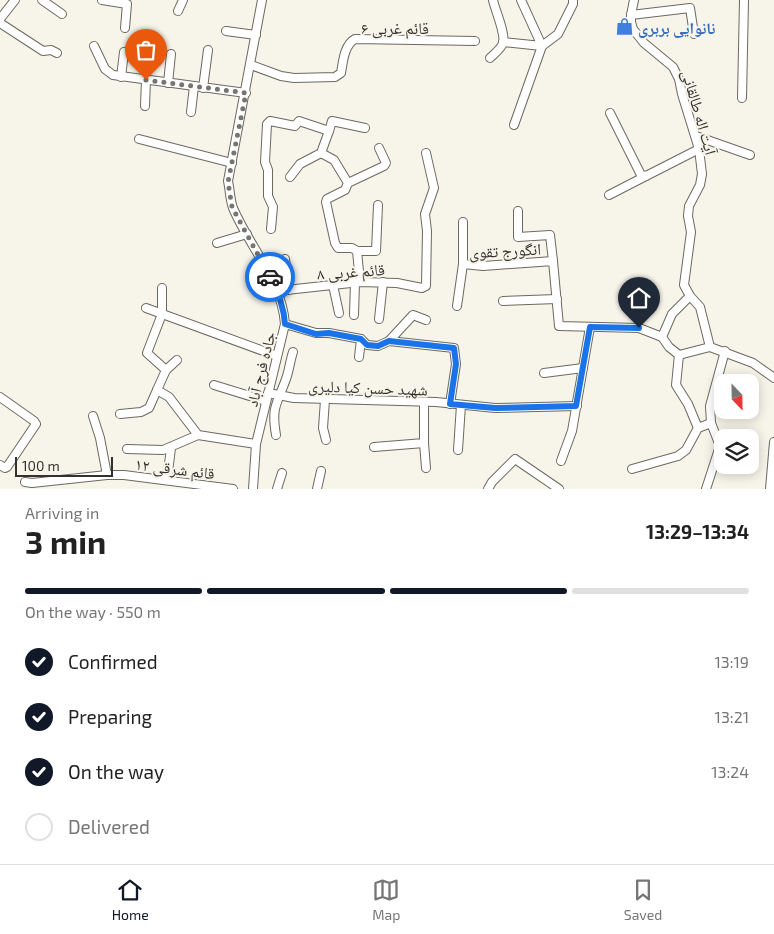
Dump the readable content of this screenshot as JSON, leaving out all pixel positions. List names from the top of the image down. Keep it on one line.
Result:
{"streets":{"street":["قائم غربی ۶","آیت اله طالقانی","انگورج تقوی","قائم غربی ۸","جاده فرج آباد","شهید حسن کیا دلیری","قائم شرقی ۱۲"]},"crossings":[["قائم غربی ۶","جاده فرج آباد"],["قائم غربی ۸","جاده فرج آباد"],["جاده فرج آباد","شهید حسن کیا دلیری"]],"places":{"shop":["نانوایی بربری"]},"scale_bar":"100 m","north":"bottom","page":{"scale":"100 m","heading":["3 min","Arriving in","13:29–13:34"],"bar":"On the way · 550 m","list":[["Confirmed","13:19"],["Preparing","13:21"],["On the way","13:24"],"Delivered"],"tabs":["Home","Map","Saved"]}}
